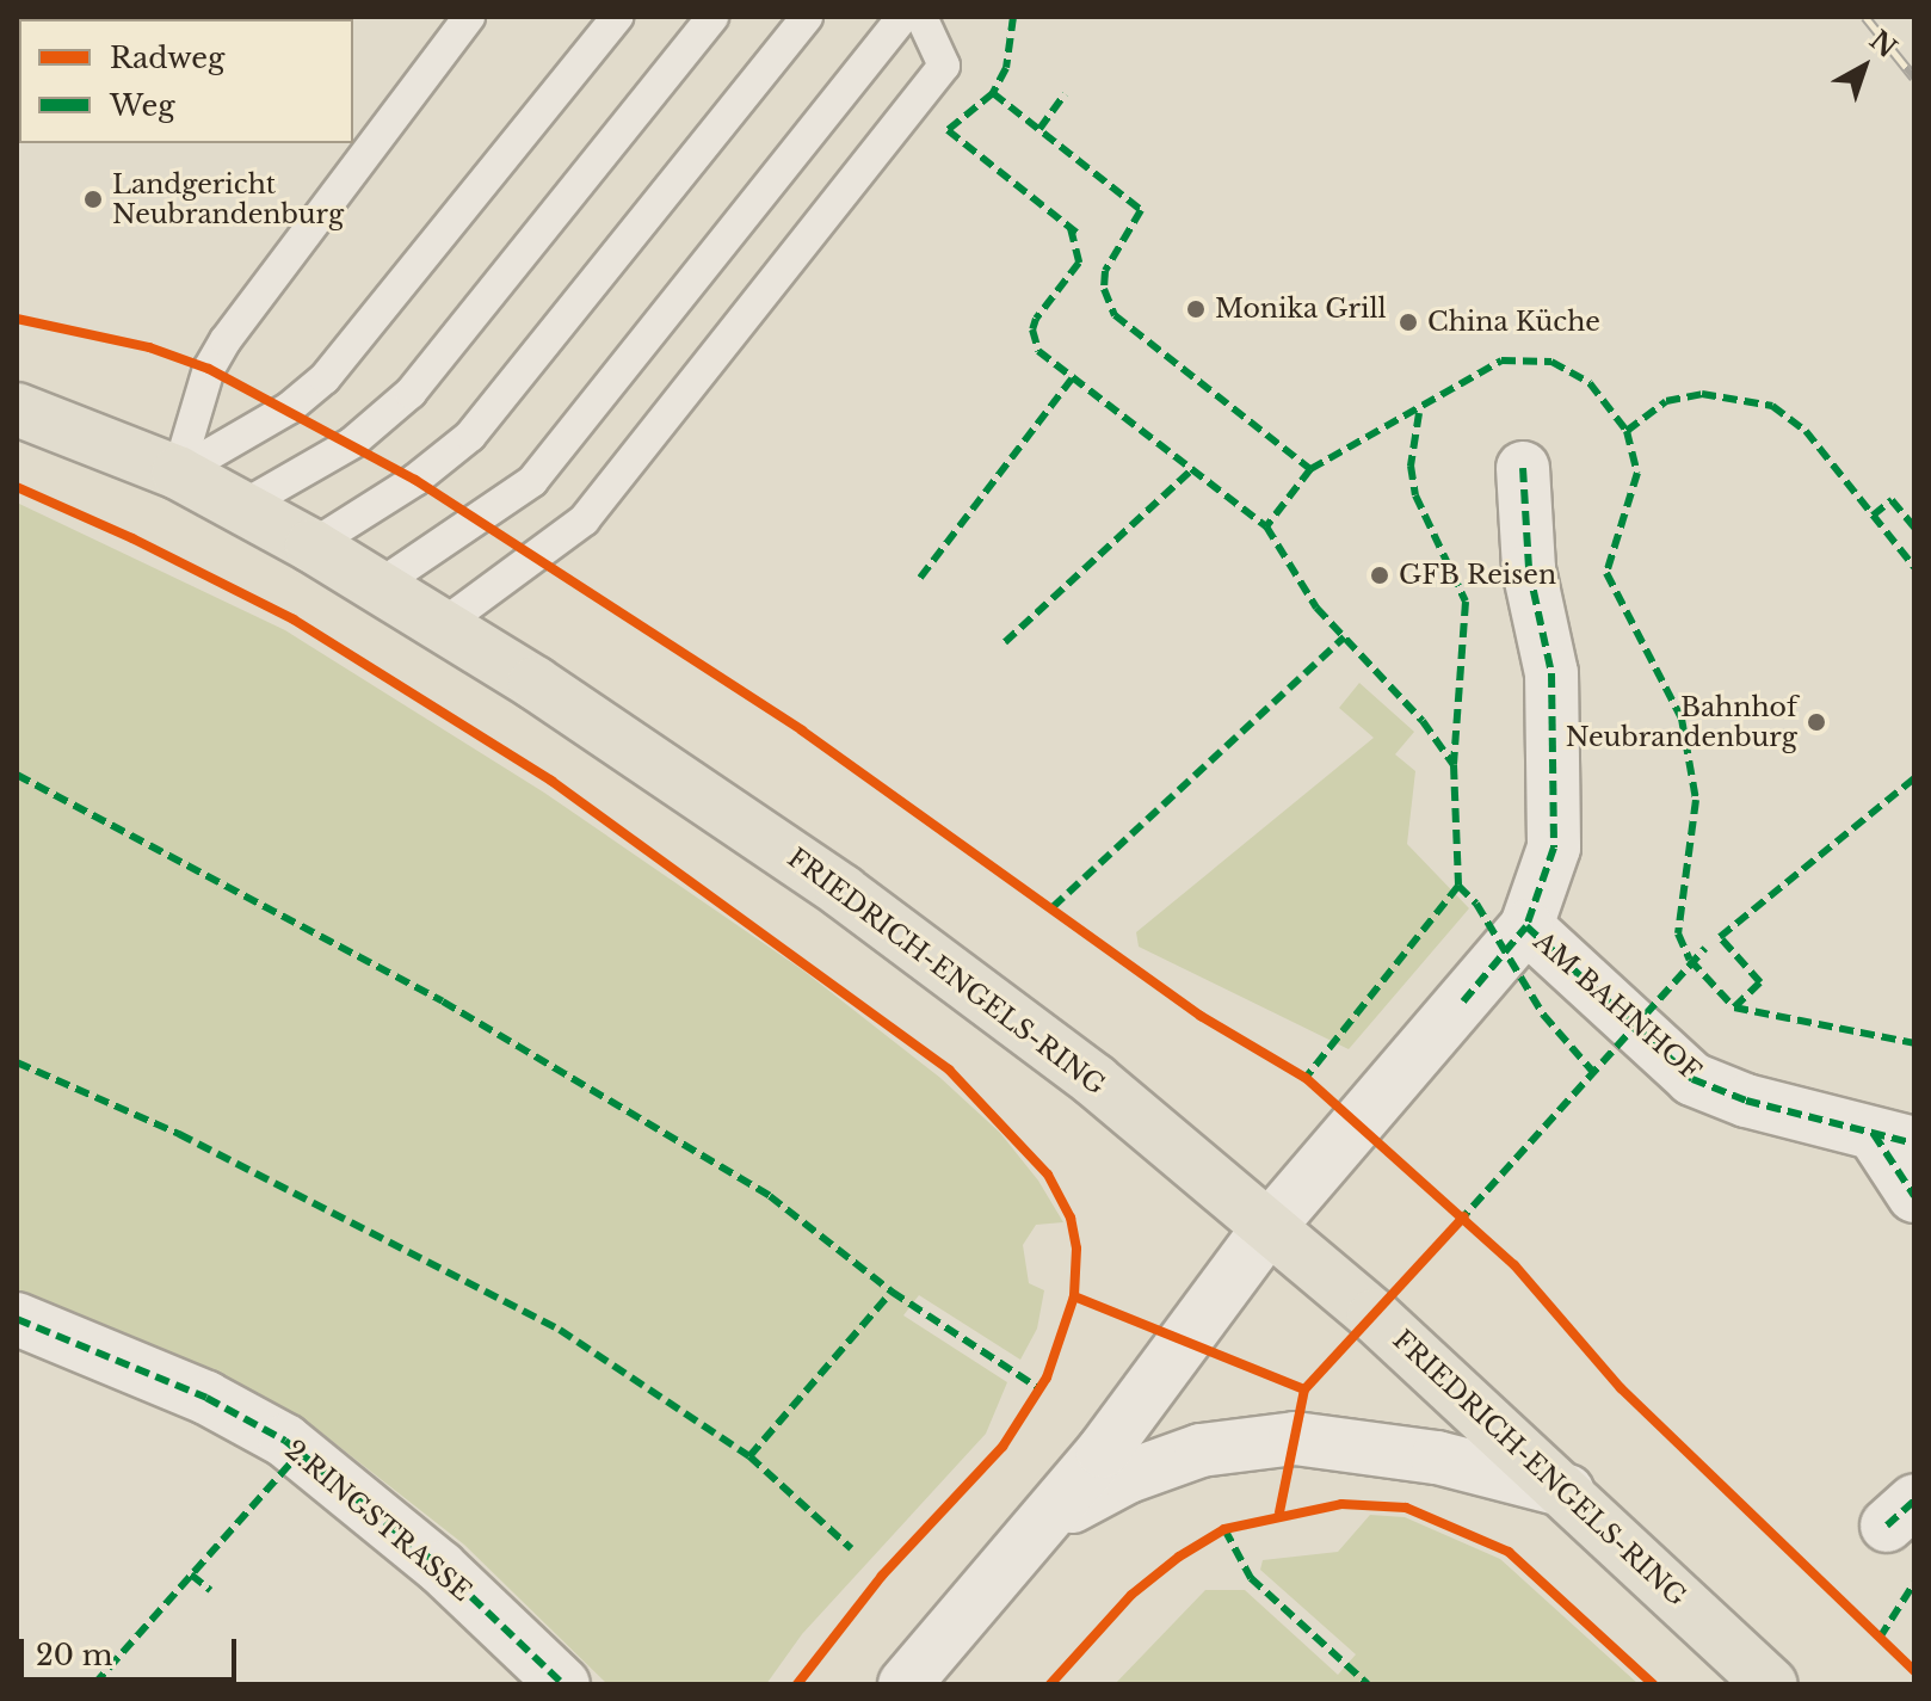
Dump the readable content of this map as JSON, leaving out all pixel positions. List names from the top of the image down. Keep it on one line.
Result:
{"streets":{"main road":["FRIEDRICH-ENGELS-RING"],"street":["AM BAHNHOF","2.RINGSTRASSE"]},"crossings":[["FRIEDRICH-ENGELS-RING","AM BAHNHOF"]],"places":["Landgericht Neubrandenburg","Monika Grill","China Küche","GFB Reisen","Bahnhof Neubrandenburg"],"legend":["Radweg","Weg"],"scale_bar":"20 m","north":"top right"}
